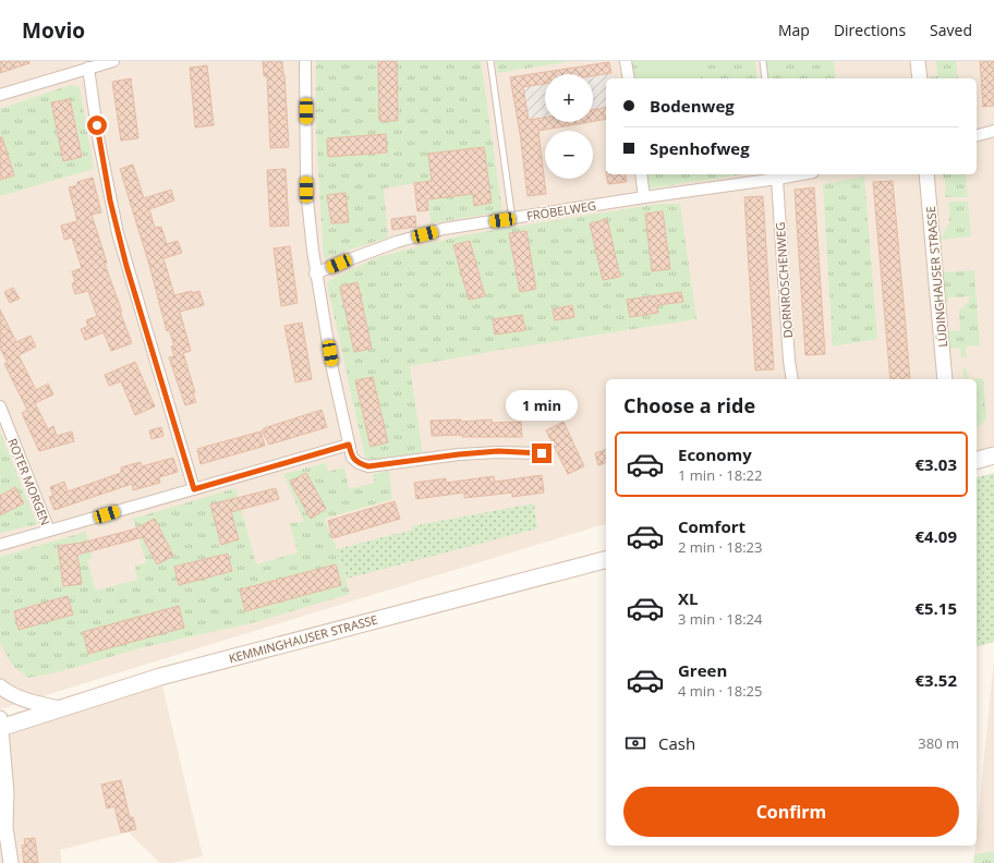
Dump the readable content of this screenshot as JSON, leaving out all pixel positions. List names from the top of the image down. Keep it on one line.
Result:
{"streets":{"main road":["KEMMINGHAUSER STRASSE"],"street":["FRÖBELWEG","LÜDINGHAUSER STRASSE","DORNRÖSCHENWEG","ROTER MORGEN"]},"crossings":[["FRÖBELWEG","DORNRÖSCHENWEG"]],"page":{"header":"Movio","nav":["Map","Directions","Saved"],"map_buttons":["+","−"],"banner":["Bodenweg","Spenhofweg"],"heading":"Choose a ride","bubble":"1 min","list":[{"name":"Economy","note":"1 min · 18:22","value":"€3.03"},{"name":"Comfort","note":"2 min · 18:23","value":"€4.09"},{"name":"XL","note":"3 min · 18:24","value":"€5.15"},{"name":"Green","note":"4 min · 18:25","value":"€3.52"}],"pay":["Cash","380 m"],"buttons":"Confirm"}}
